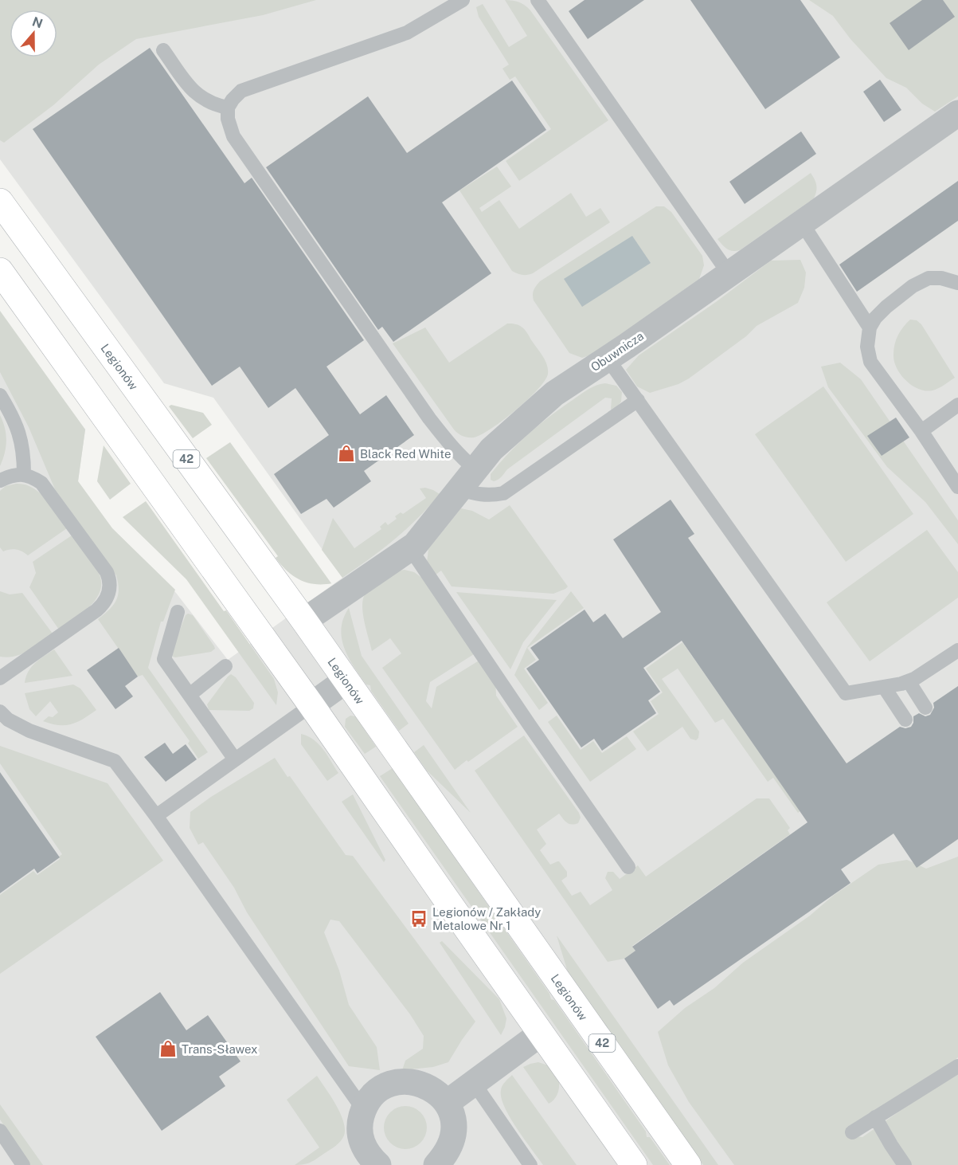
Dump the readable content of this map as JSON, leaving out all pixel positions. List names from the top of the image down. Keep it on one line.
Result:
{"streets":{"main road":["Legionów","42"],"street":["Obuwnicza"]},"crossings":[["Obuwnicza","Legionów"]],"places":{"shop":["Black Red White","Trans-Sławex"],"bus stop":["Legionów / Zakłady Metalowe Nr 1"]},"north":"top"}
